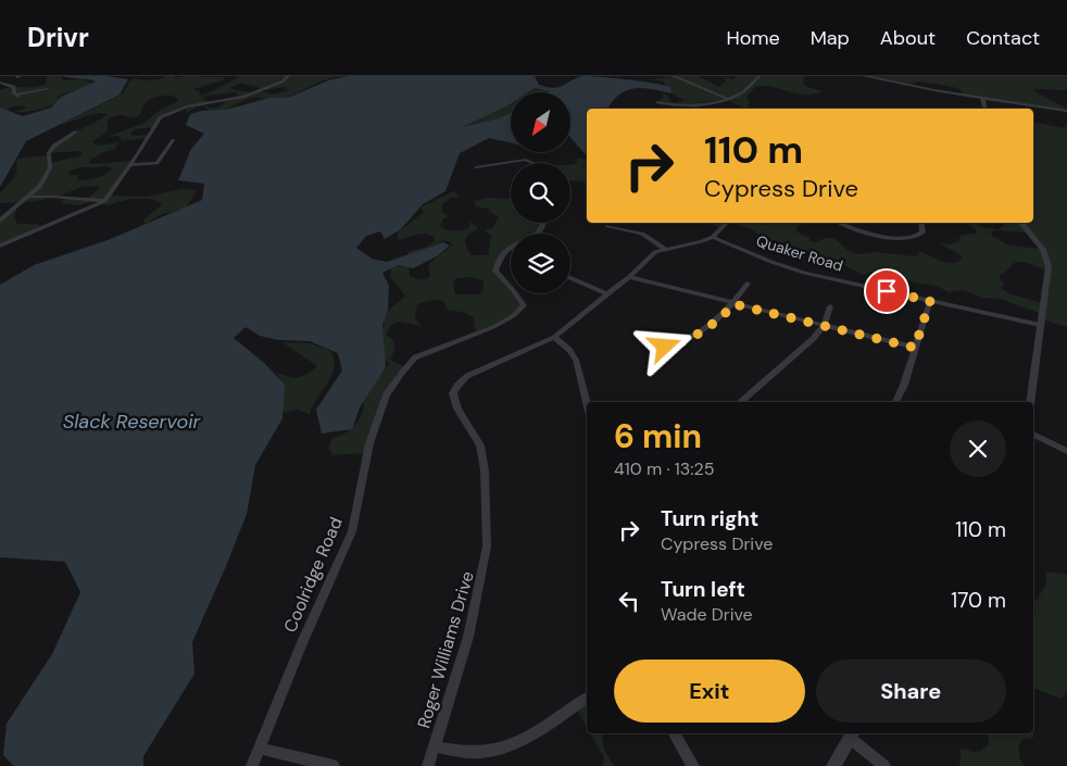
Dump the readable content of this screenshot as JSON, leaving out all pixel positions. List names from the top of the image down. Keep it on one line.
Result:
{"streets":{"street":["Quaker Road","Coolridge Road","Roger Williams Drive"]},"crossings":[["Quaker Road","Roger Williams Drive"]],"water":["Slack Reservoir"],"north":"bottom left","page":{"header":"Drivr","nav":["Home","Map","About","Contact"],"turn":["110 m","Cypress Drive"],"heading":["6 min","410 m · 13:25"],"list":[{"name":"Turn right","note":"Cypress Drive","value":"110 m"},{"name":"Turn left","note":"Wade Drive","value":"170 m"}],"buttons":["Exit","Share"]}}
